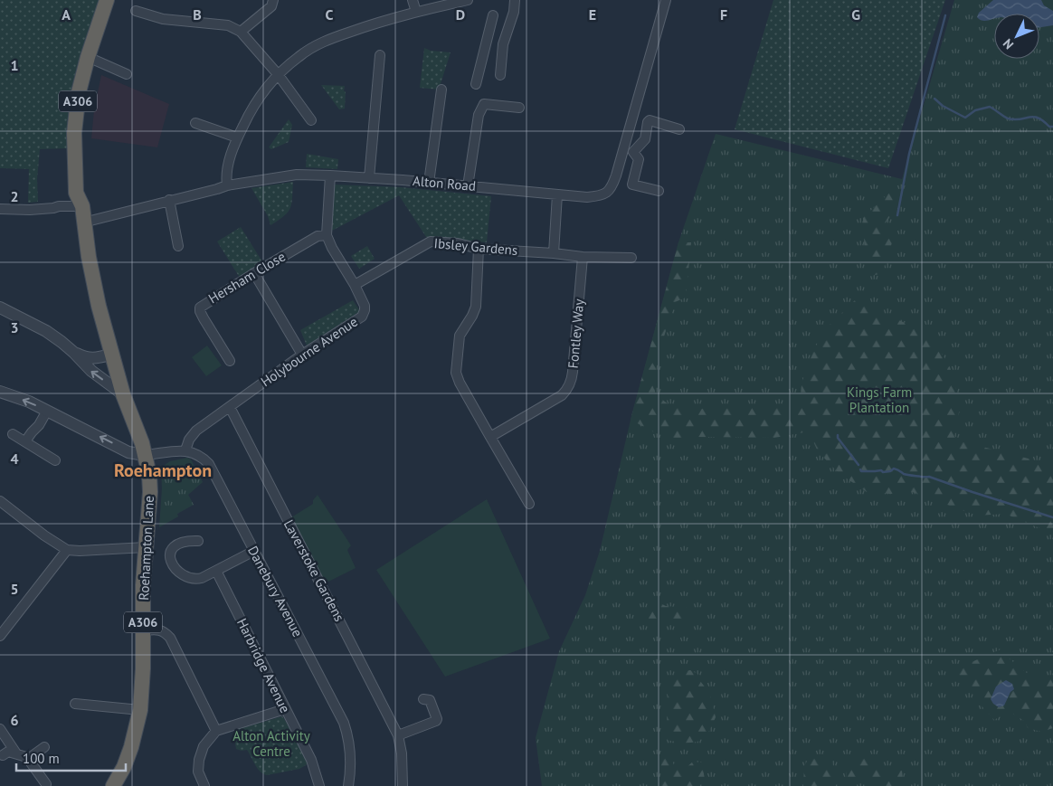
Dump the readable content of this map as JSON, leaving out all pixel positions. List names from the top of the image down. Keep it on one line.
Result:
{"streets":{"highway":["A306","Roehampton Lane"],"street":["Alton Road","Ibsley Gardens","Hersham Close","Fontley Way","Holybourne Avenue","Laverstoke Gardens","Danebury Avenue","Harbridge Avenue"]},"crossings":[["Alton Road","Holybourne Avenue"],["Alton Road","Roehampton Lane"],["Ibsley Gardens","Fontley Way"],["Ibsley Gardens","Holybourne Avenue"],["Hersham Close","Holybourne Avenue"],["Holybourne Avenue","Laverstoke Gardens"],["Holybourne Avenue","Danebury Avenue"]],"districts":["Roehampton"],"parks":["Kings Farm Plantation","Alton Activity Centre"],"scale_bar":"100 m","north":"bottom left","grid":{"columns":["A","B","C","D","E","F","G"],"rows":["1","2","3","4","5","6"]}}
